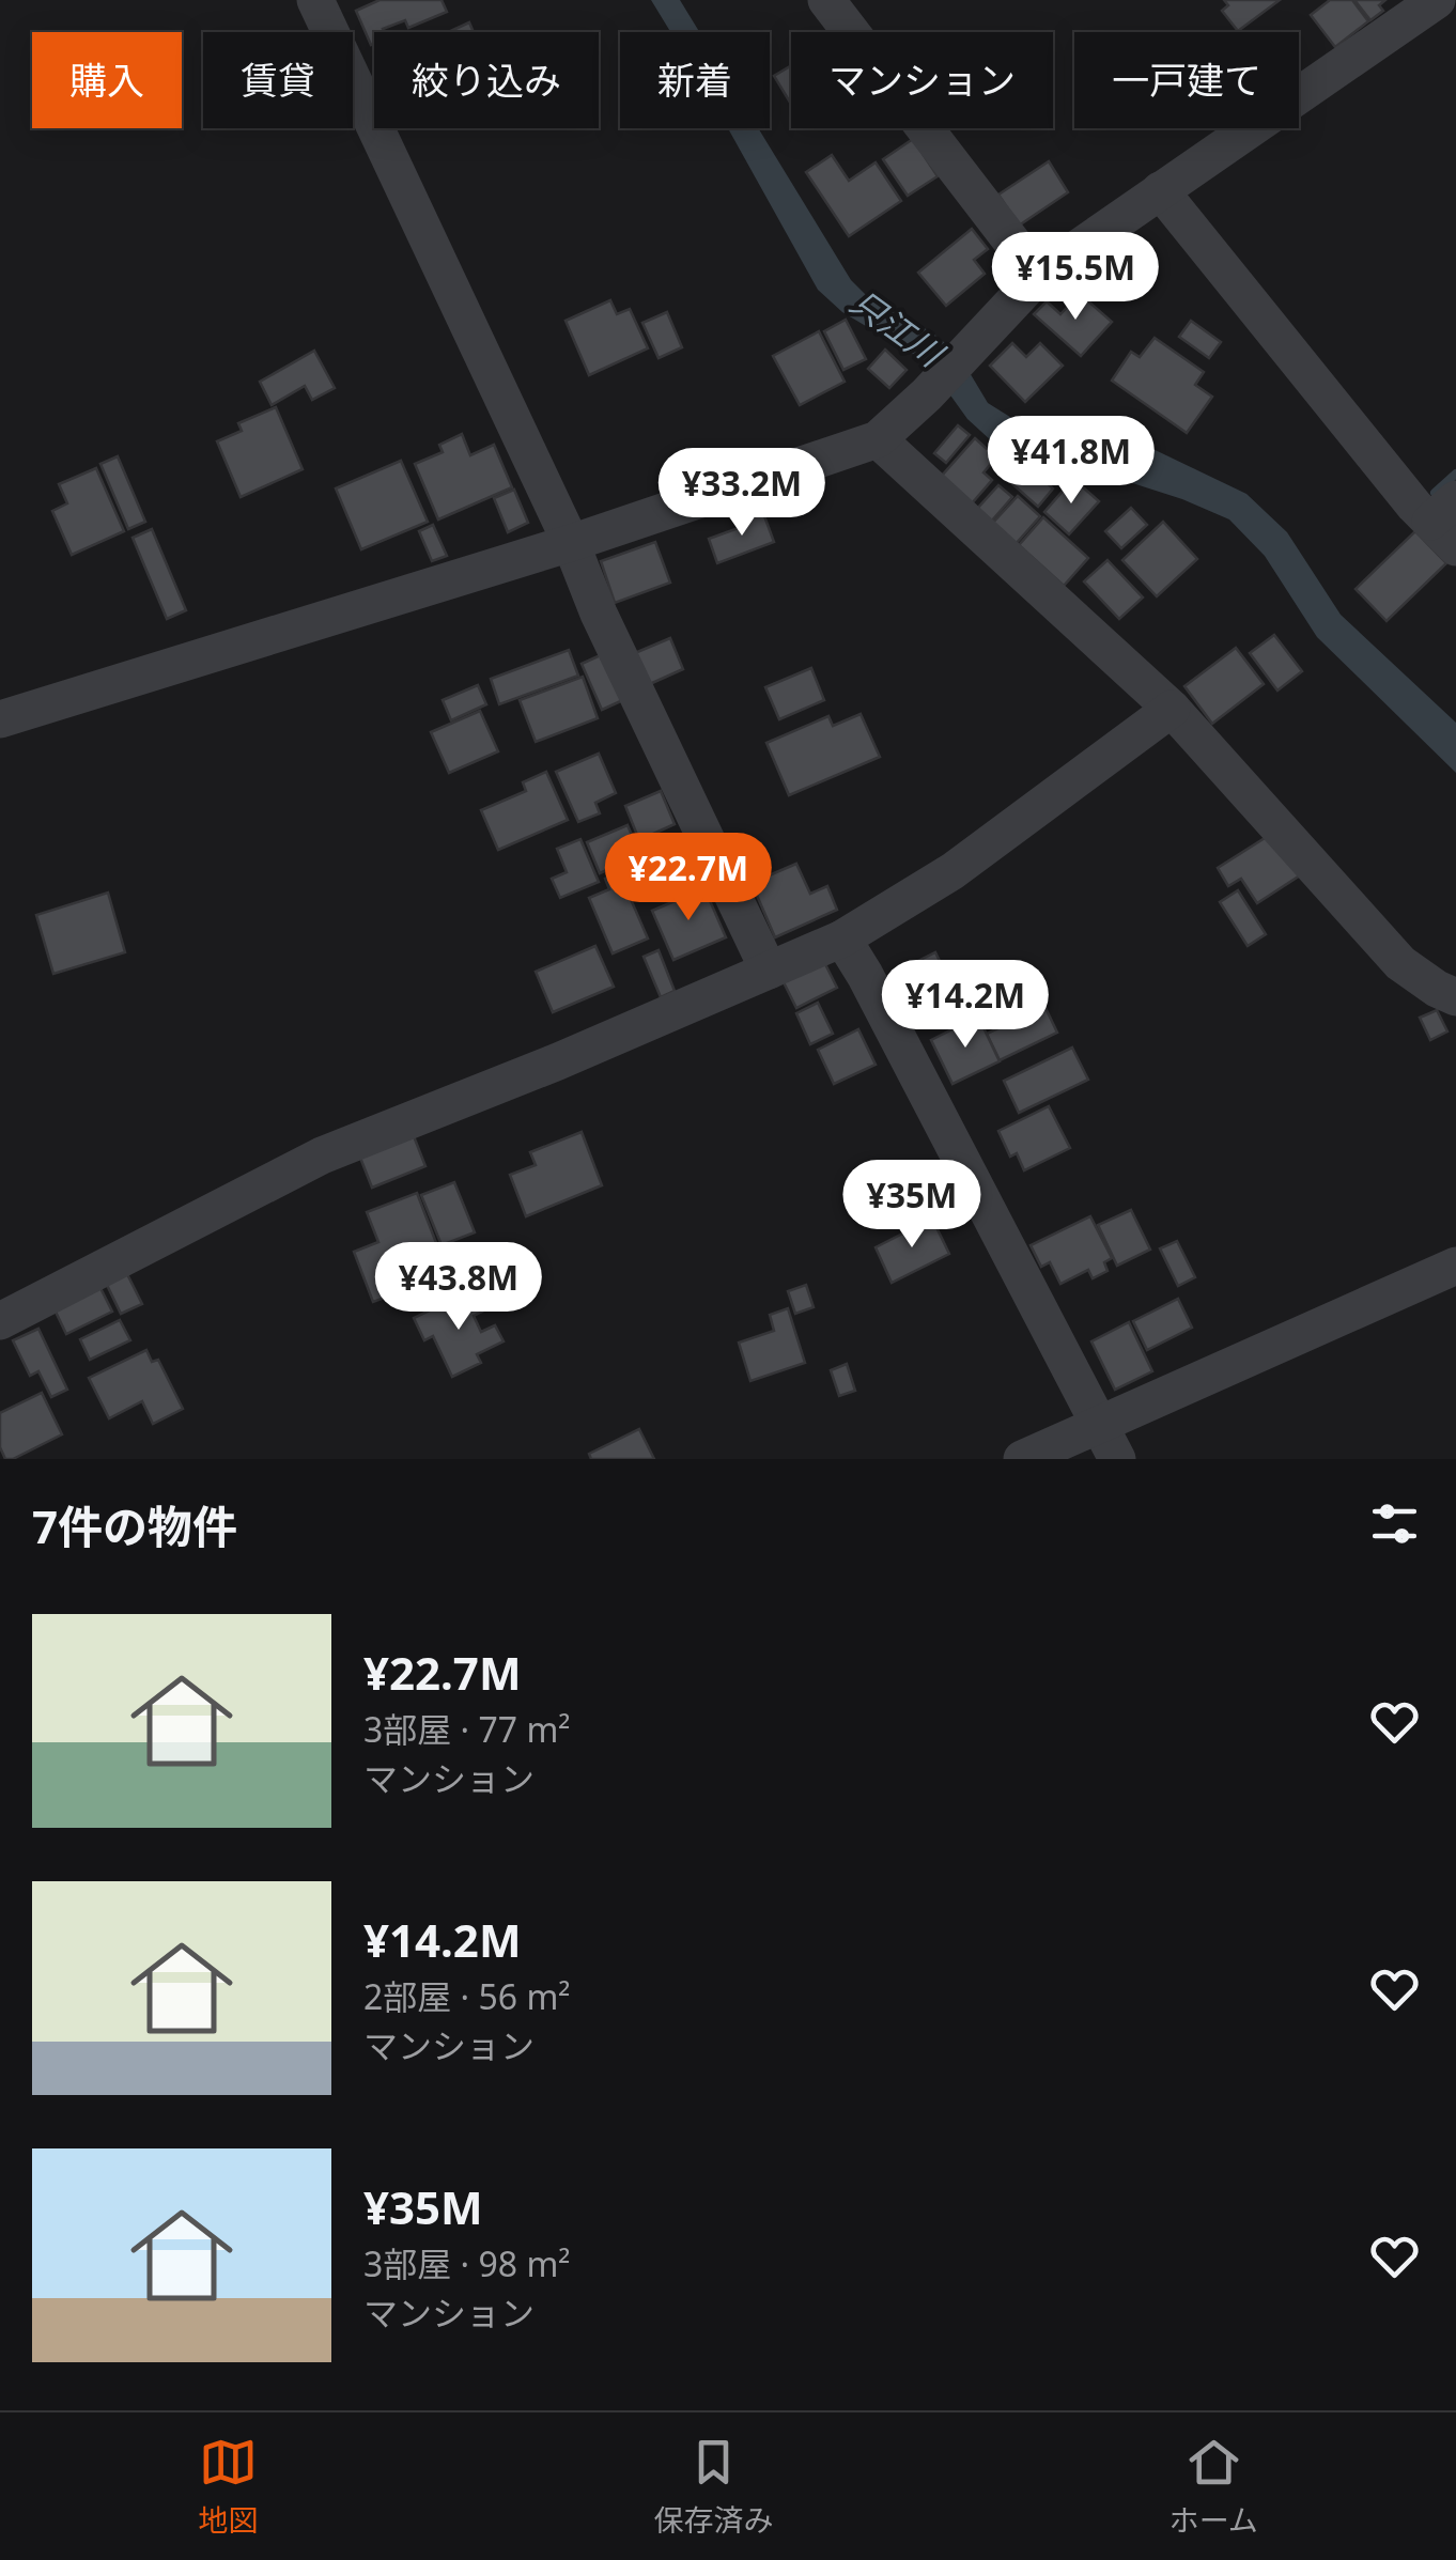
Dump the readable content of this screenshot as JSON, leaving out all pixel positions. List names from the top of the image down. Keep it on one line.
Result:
{"water":["只江川"],"page":{"chip":["購入","賃貸","絞り込み","新着","マンション","一戸建て"],"price":["¥15.5M","¥41.8M","¥33.2M","¥22.7M","¥14.2M","¥35M","¥43.8M"],"heading":"7件の物件","list":[{"name":"¥22.7M","note":"3部屋 · 77 m² · マンション"},{"name":"¥14.2M","note":"2部屋 · 56 m² · マンション"},{"name":"¥35M","note":"3部屋 · 98 m² · マンション"}],"tabs":["地図","保存済み","ホーム"]}}
